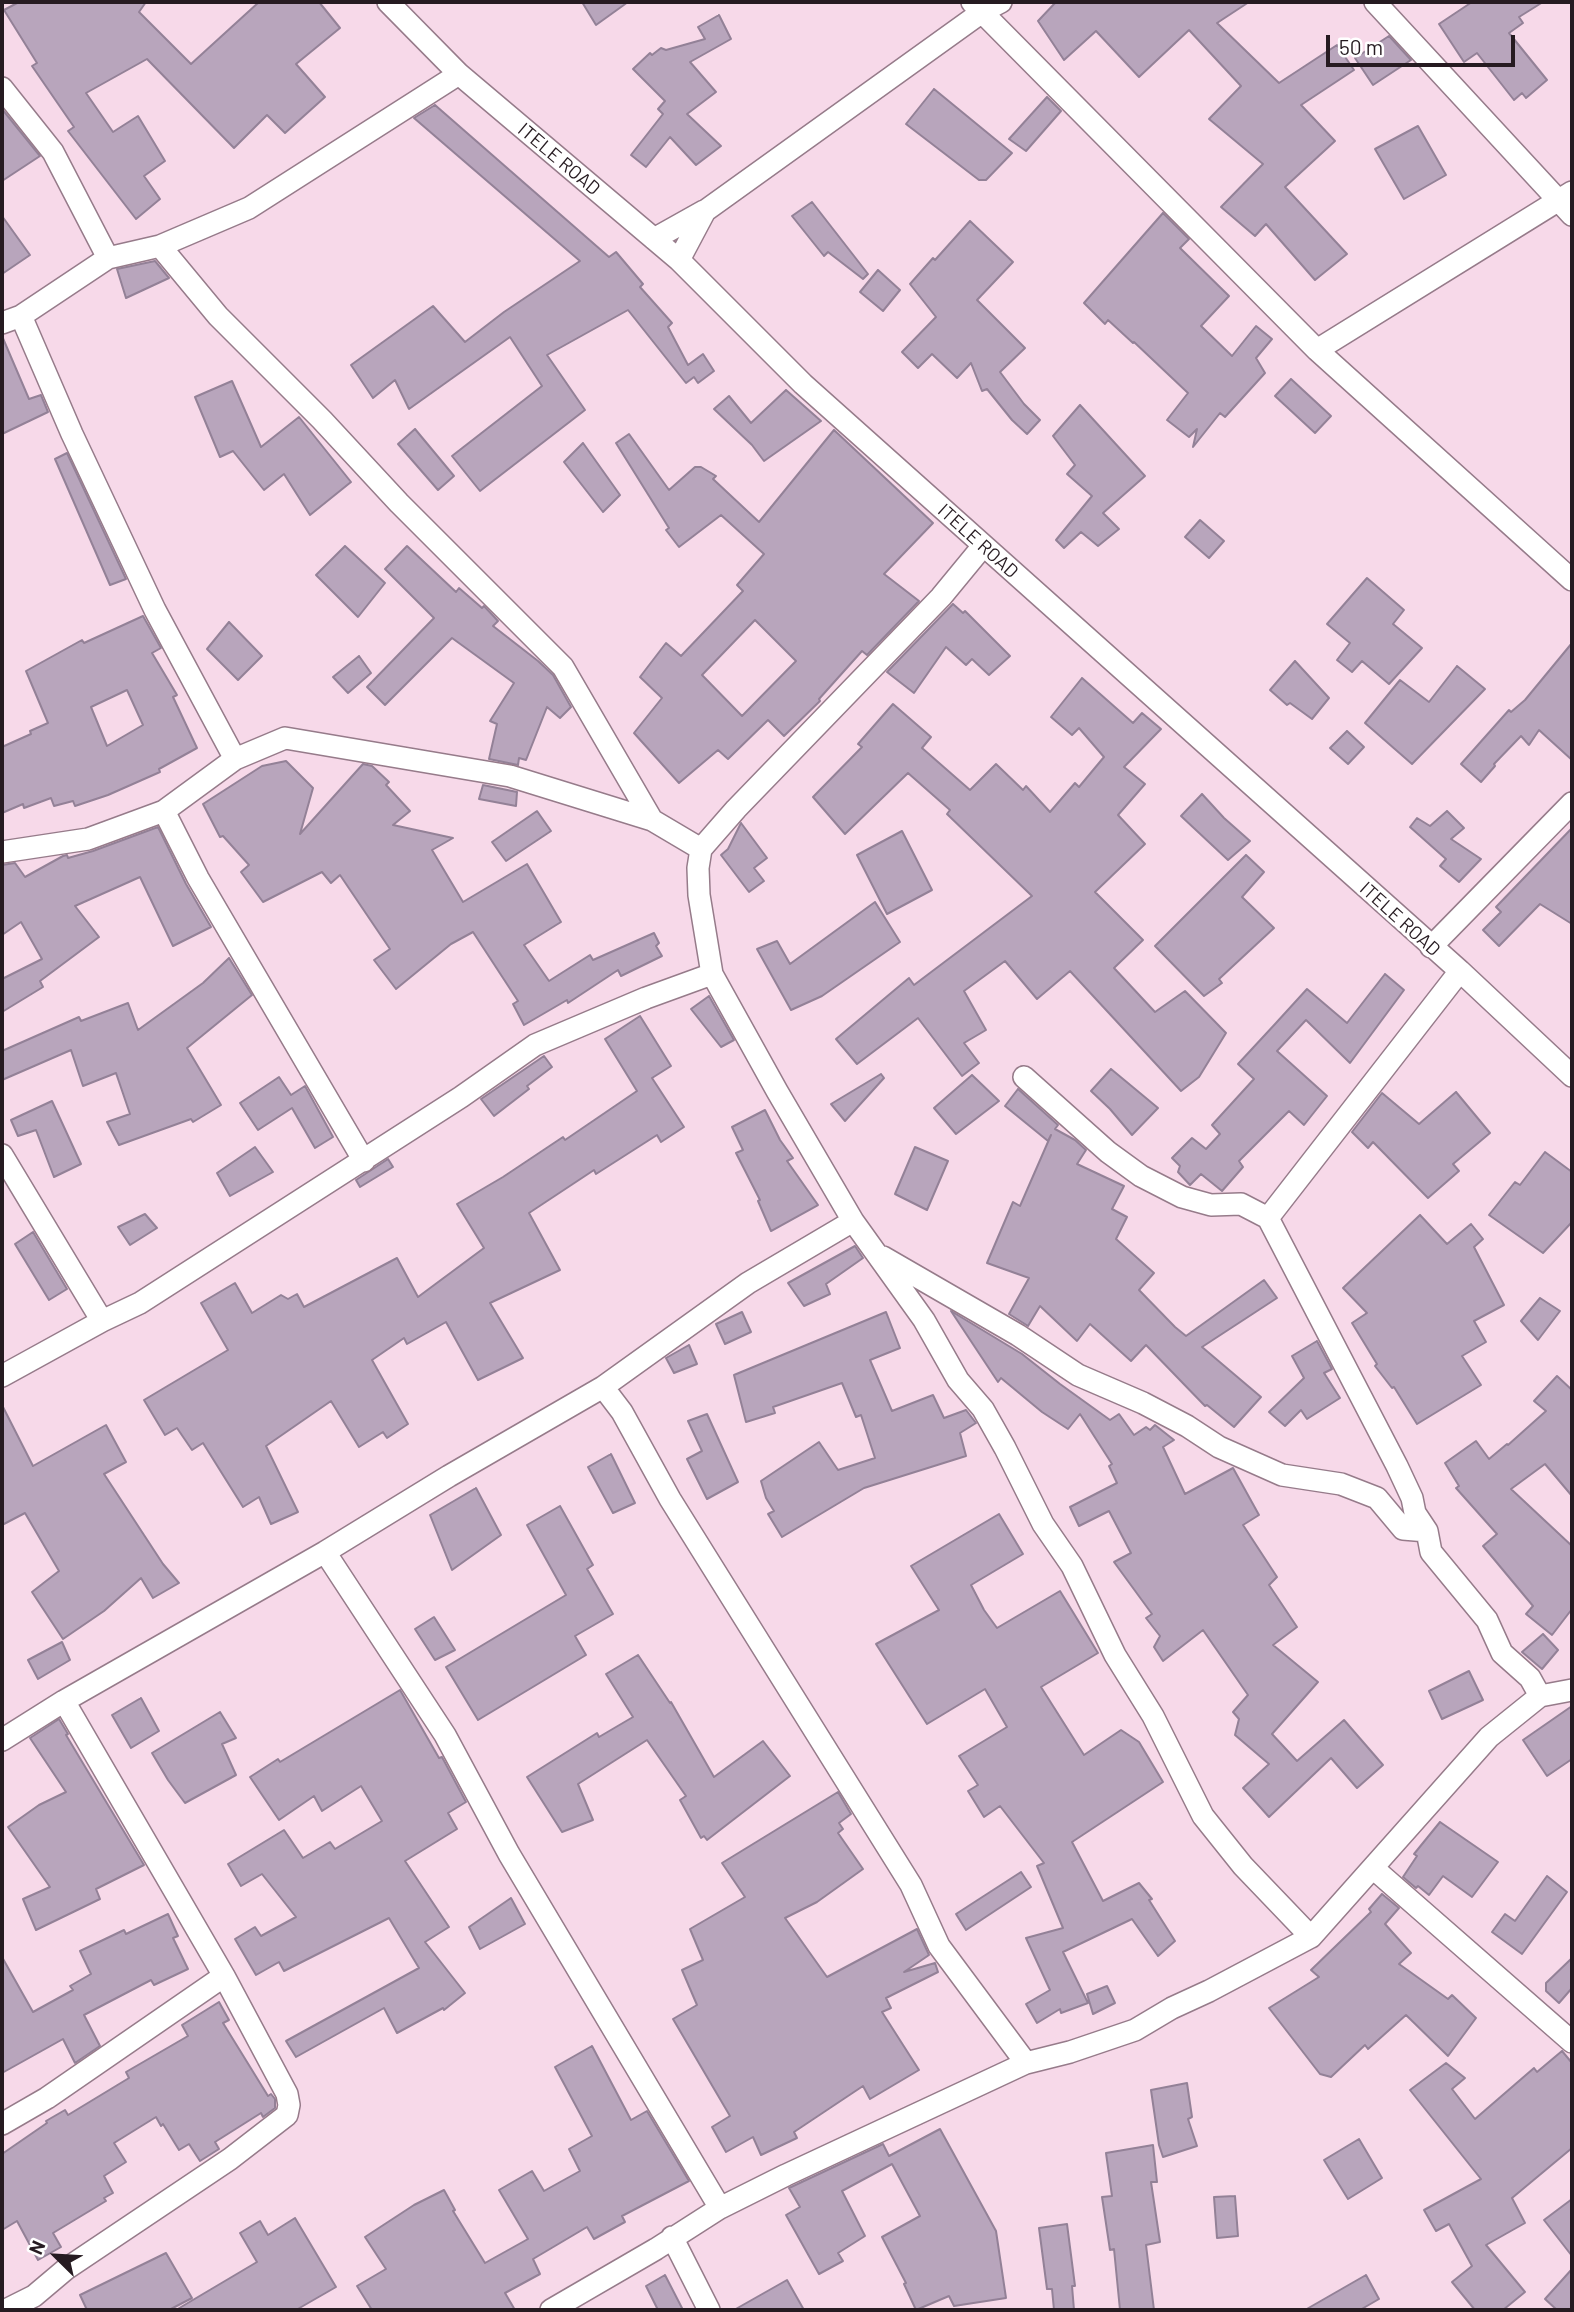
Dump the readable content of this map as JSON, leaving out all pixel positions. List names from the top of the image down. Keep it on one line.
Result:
{"streets":{"street":["ITELE ROAD"]},"scale_bar":"50 m","north":"top left"}
